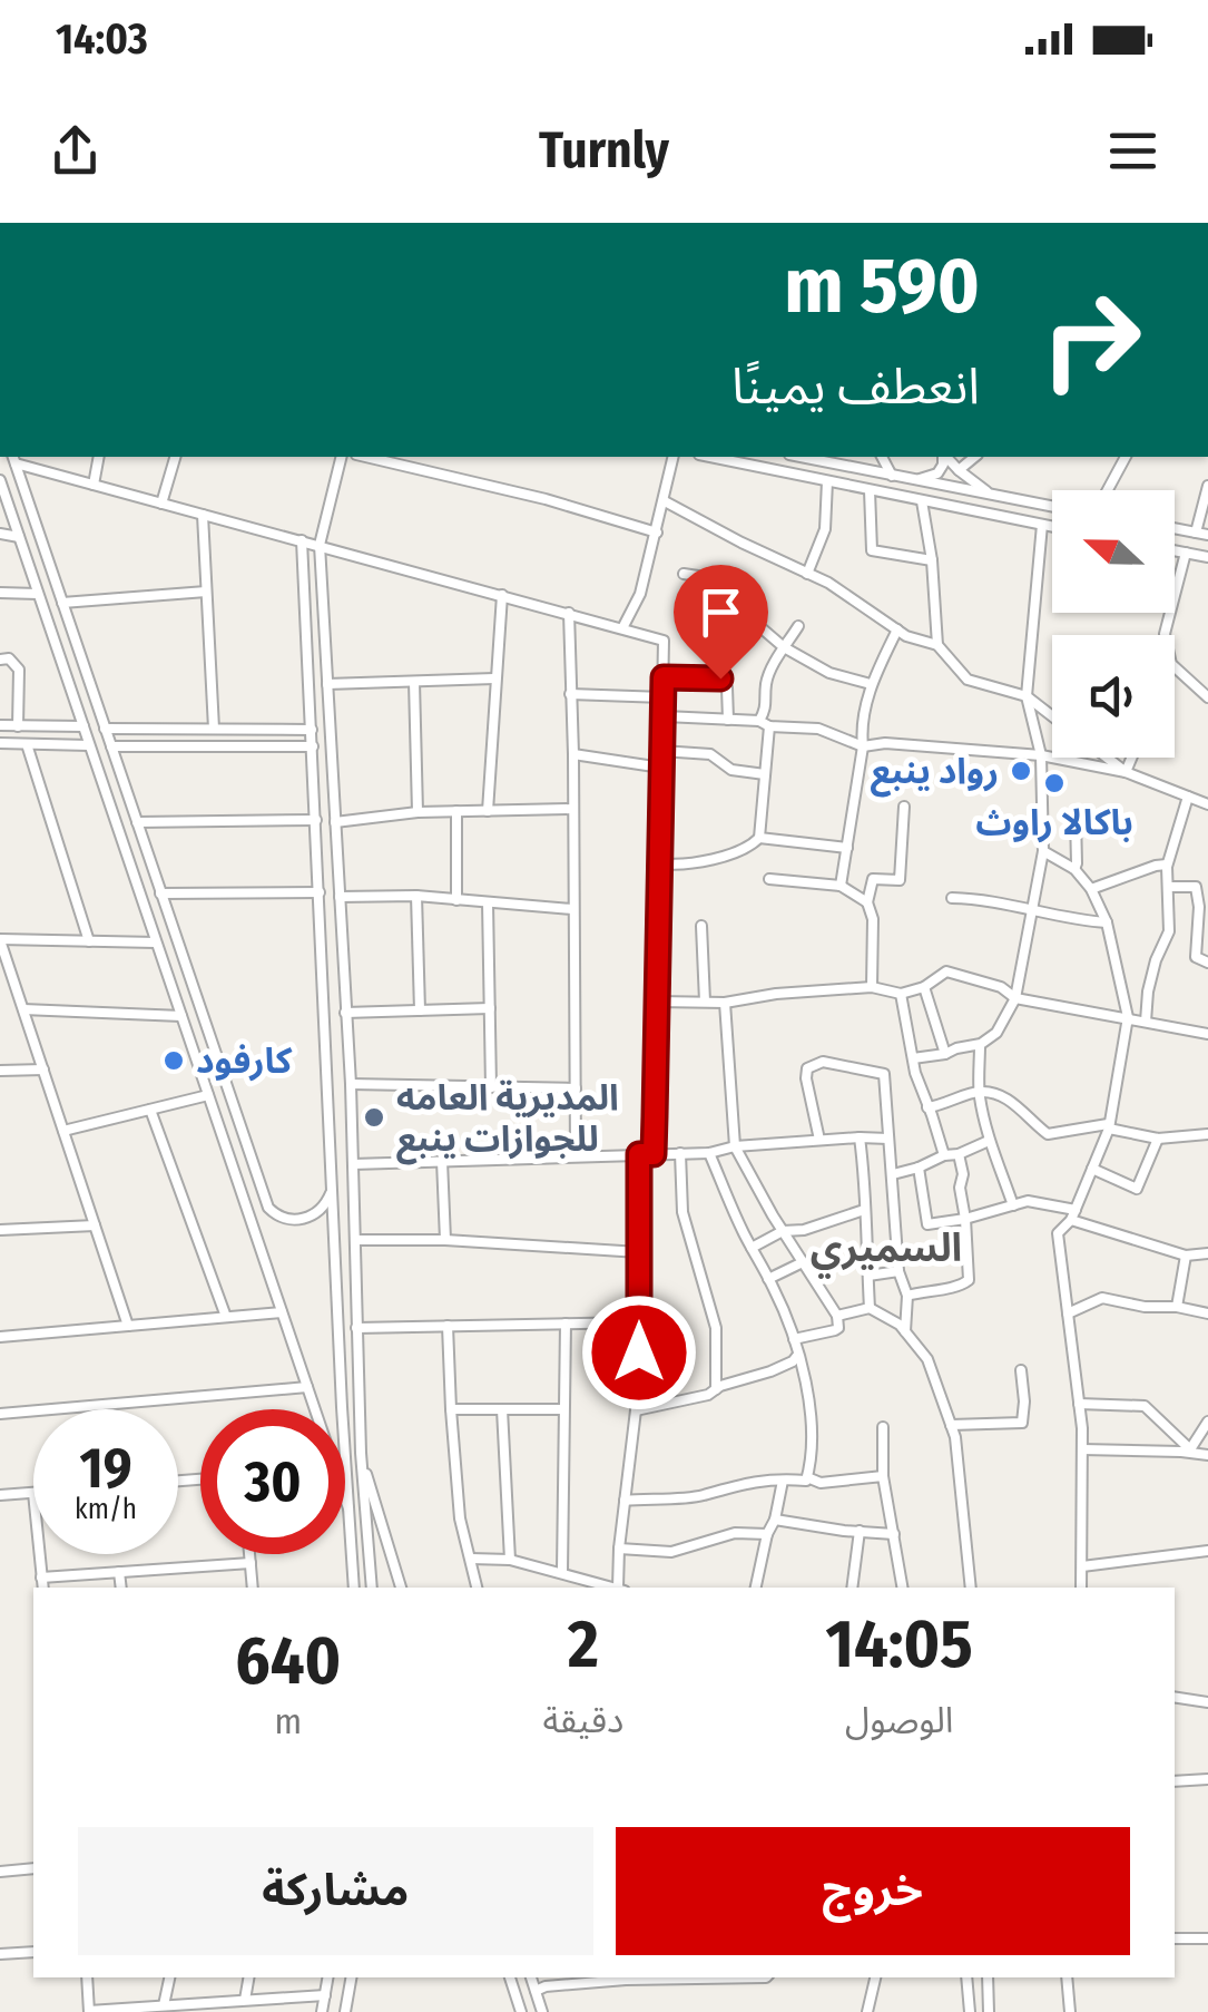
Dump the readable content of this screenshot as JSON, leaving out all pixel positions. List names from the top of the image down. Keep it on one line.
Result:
{"districts":["السميري"],"places":["رواد ينبع","باكالا راوث","كارفود","المديرية العامه للجوازات ينبع"],"north":"left","page":{"status":"14:03","header":"Turnly","turn":["590 m","انعطف يمينًا"],"speed":"19 km/h","limit":"30","eta":["14:05","الوصول","2","دقيقة","640","m"],"buttons":["خروج","مشاركة"]}}
